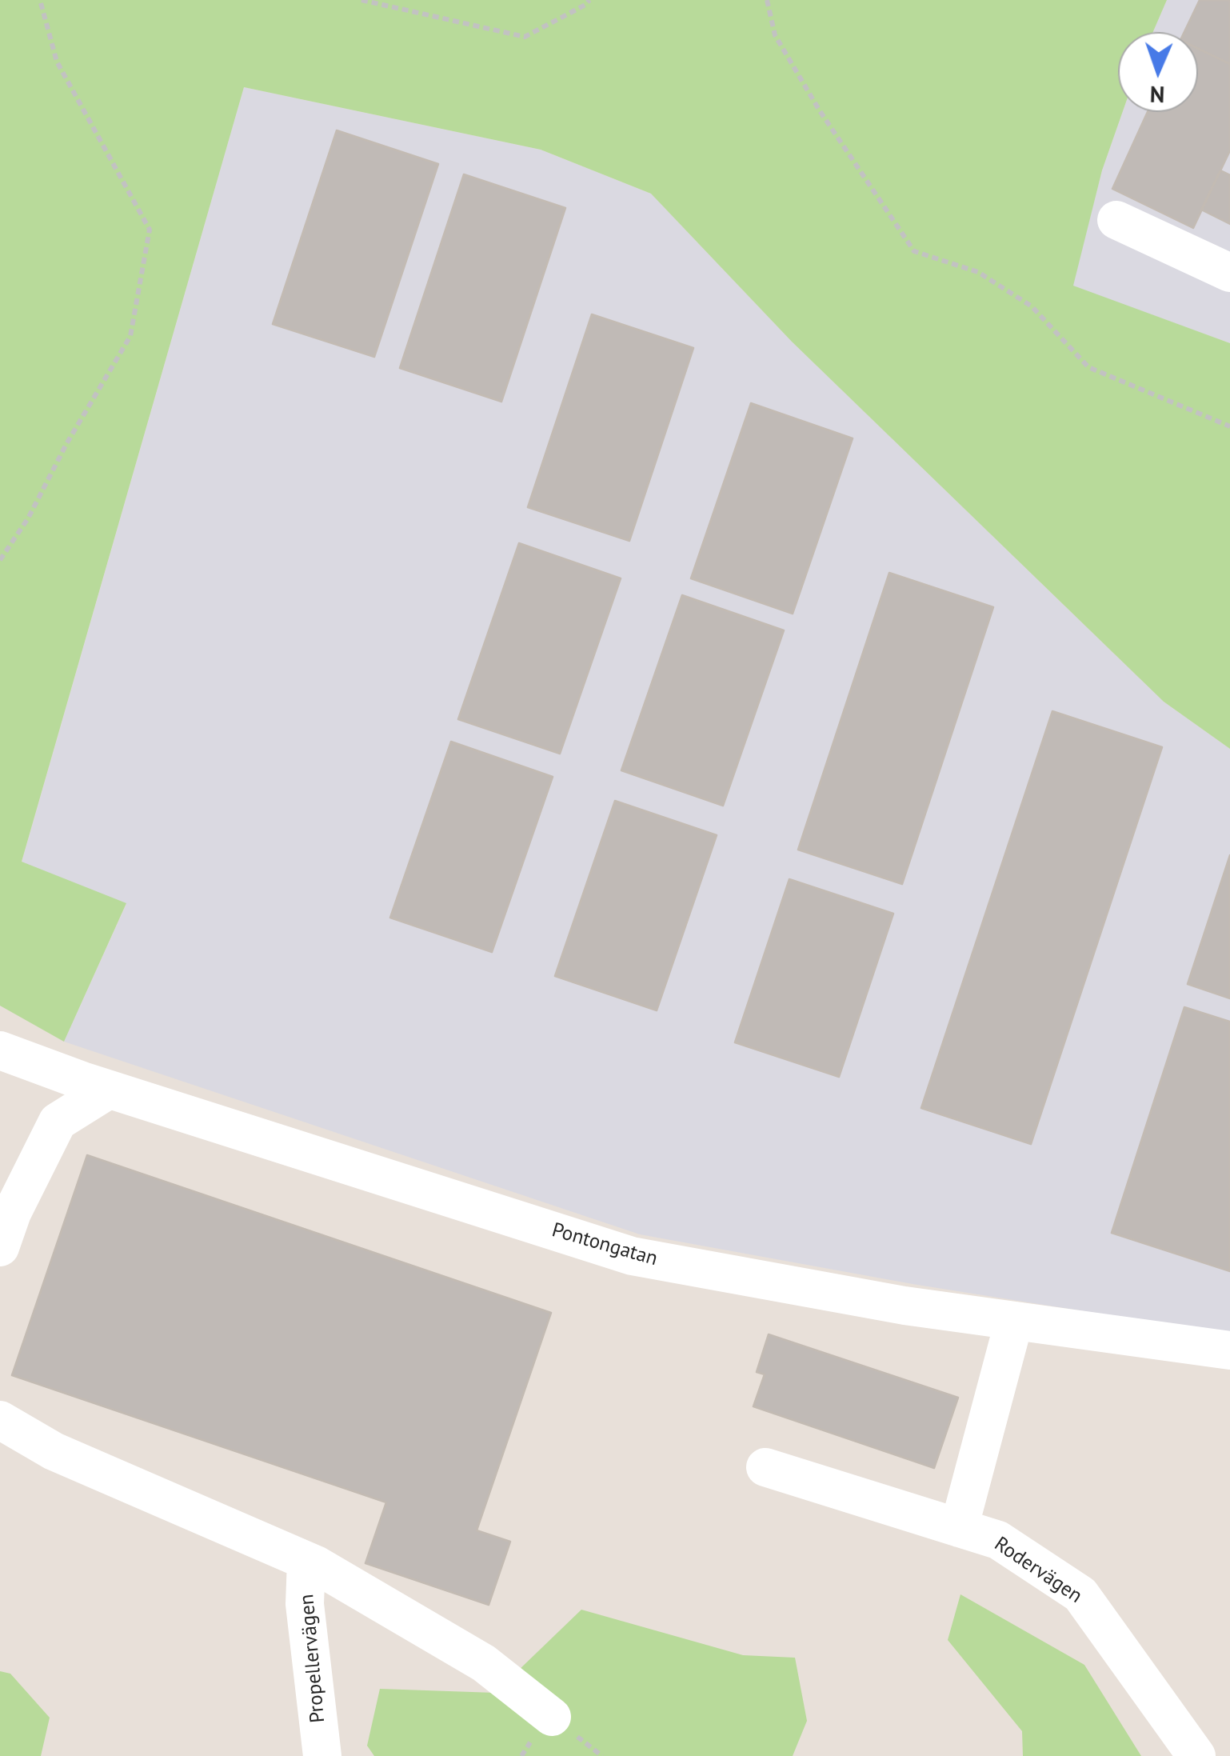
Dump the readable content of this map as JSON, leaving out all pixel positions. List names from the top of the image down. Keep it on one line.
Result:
{"streets":{"street":["Pontongatan","Rodervägen","Propellervägen"]},"north":"bottom"}
